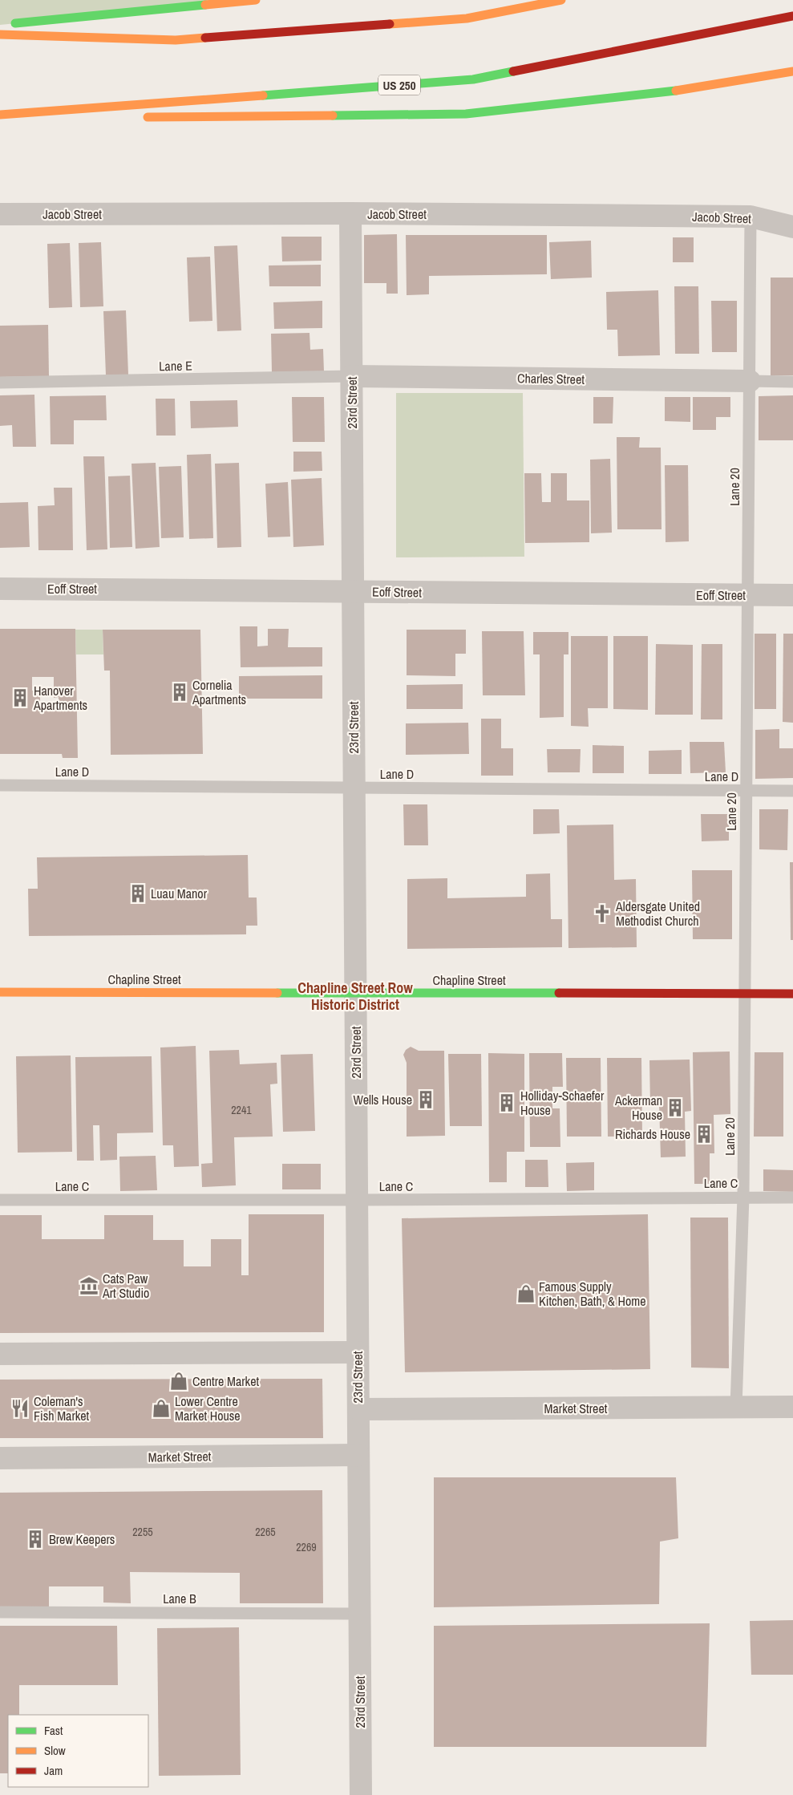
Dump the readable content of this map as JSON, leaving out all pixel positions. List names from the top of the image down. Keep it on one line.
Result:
{"streets":{"main road":["US 250","Chapline Street"],"street":["Jacob Street","Charles Street","23rd Street","Eoff Street","Market Street"],"lane":["Lane E","Lane 20","Lane D","Lane C","Lane B"]},"crossings":[["Jacob Street","23rd Street"],["Jacob Street","Lane 20"],["Lane E","Charles Street"],["Lane E","23rd Street"],["Charles Street","23rd Street"],["Charles Street","Lane 20"],["23rd Street","Eoff Street"],["23rd Street","Lane D"],["23rd Street","Chapline Street"],["23rd Street","Lane C"],["23rd Street","Market Street"],["23rd Street","Lane B"],["Lane 20","Eoff Street"],["Lane 20","Lane D"],["Lane 20","Chapline Street"],["Lane 20","Lane C"],["Lane 20","Market Street"]],"districts":["Chapline Street Row Historic District"],"places":{"building":["Cornelia Apartments","Hanover Apartments","Luau Manor","Wells House","Holliday-Schaefer House","Ackerman House","Richards House","Brew Keepers"],"church":["Aldersgate United Methodist Church"],"museum":["Cats Paw Art Studio"],"shop":["Famous Supply Kitchen, Bath, & Home","Centre Market","Lower Centre Market House"],"restaurant":["Coleman's Fish Market"]},"house_numbers":["2241","2255","2265","2269"],"legend":["Fast","Slow","Jam"]}
